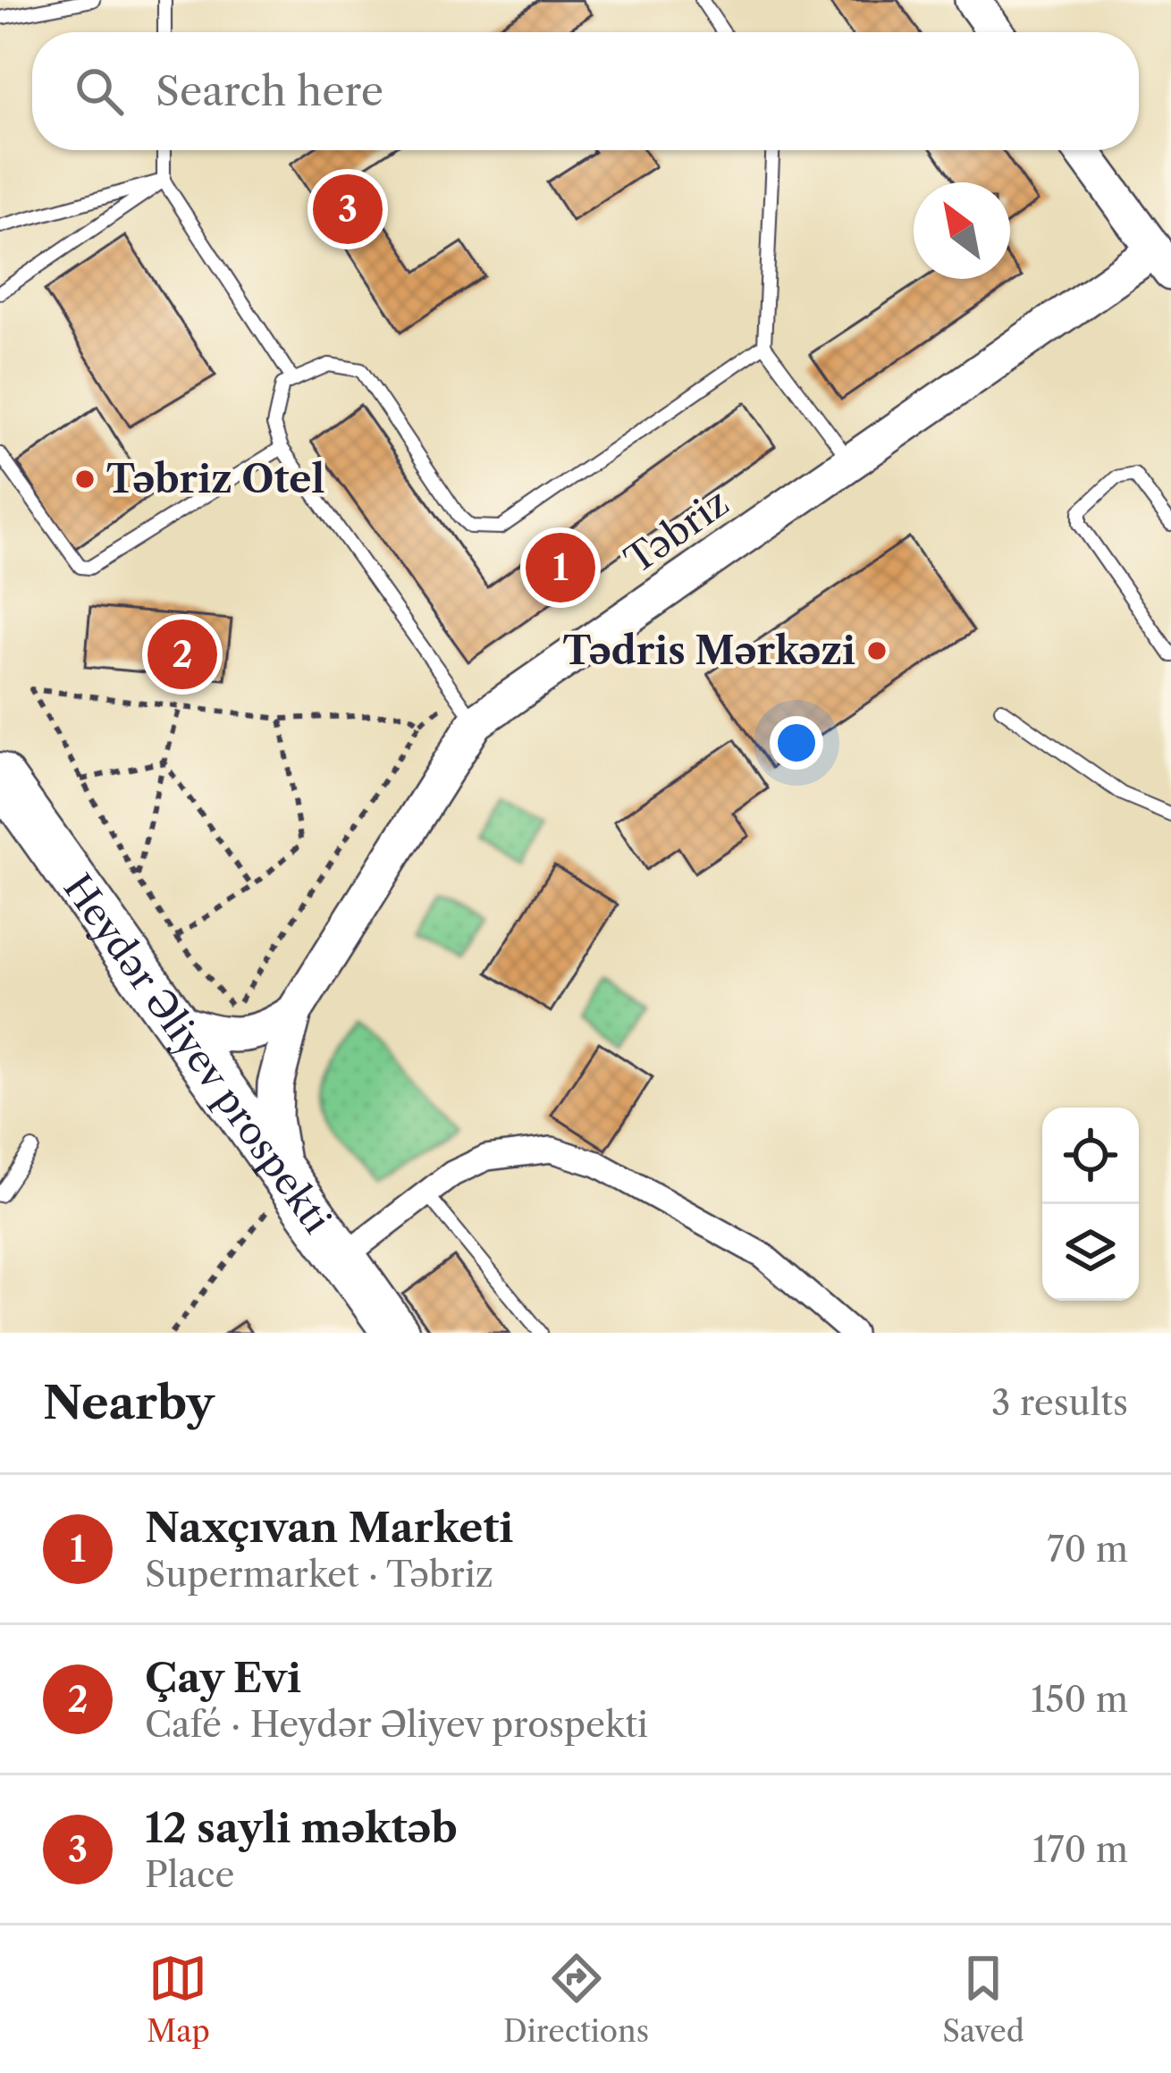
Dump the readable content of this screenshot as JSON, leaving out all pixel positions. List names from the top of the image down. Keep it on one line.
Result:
{"streets":{"highway":["Heydər Əliyev prospekti"],"main road":["Təbriz"]},"places":["Təbriz Otel","Tədris Mərkəzi"],"north":"top left","page":{"search":"Search here","pins":["3","1","2"],"heading":["Nearby","3 results"],"list":[{"mark":"1","name":"Naxçıvan Marketi","note":"Supermarket · Təbriz","value":"70 m"},{"mark":"2","name":"Çay Evi","note":"Café · Heydər Əliyev prospekti","value":"150 m"},{"mark":"3","name":"12 sayli məktəb","note":"Place","value":"170 m"}],"nav":["Map","Directions","Saved"]}}
